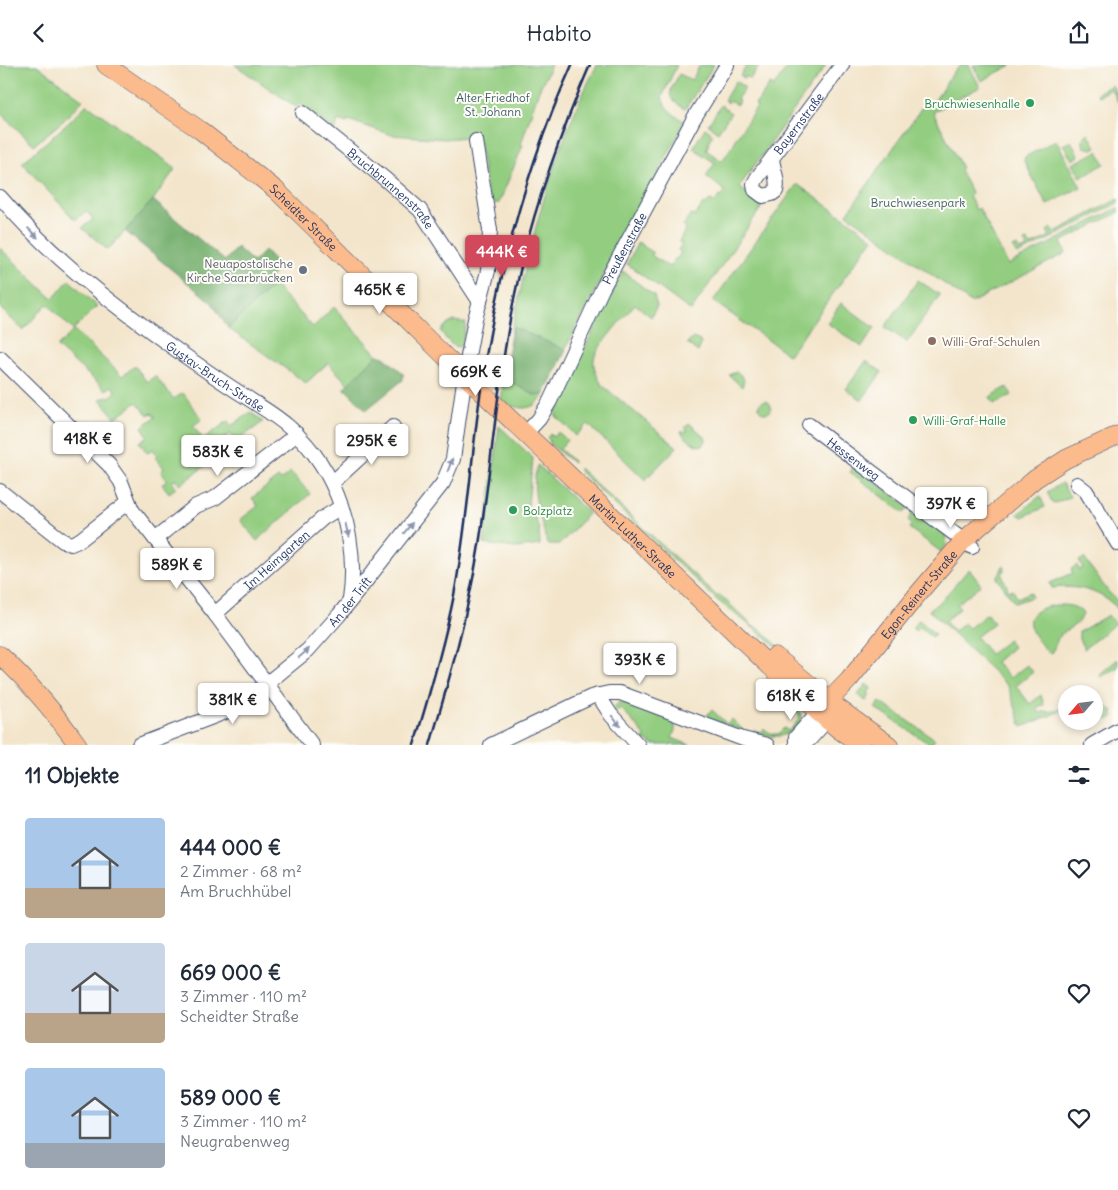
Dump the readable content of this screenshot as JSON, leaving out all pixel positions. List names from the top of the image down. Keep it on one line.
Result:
{"streets":{"main road":["Scheidter Straße","Martin-Luther-Straße","Egon-Reinert-Straße"],"street":["Bayernstraße","Bruchbrunnenstraße","Preußenstraße","Gustav-Bruch-Straße","Hessenweg","Im Heimgarten","An der Trift"]},"crossings":[["Bruchbrunnenstraße","An der Trift"],["Scheidter Straße","Preußenstraße"],["Scheidter Straße","Martin-Luther-Straße"],["Scheidter Straße","An der Trift"],["Preußenstraße","Martin-Luther-Straße"],["Gustav-Bruch-Straße","Im Heimgarten"],["Gustav-Bruch-Straße","An der Trift"],["Hessenweg","Egon-Reinert-Straße"],["Martin-Luther-Straße","Egon-Reinert-Straße"]],"one_way":["Gustav-Bruch-Straße","An der Trift"],"parks":["Alter Friedhof St. Johann","Bruchwiesenpark"],"places":["Bruchwiesenhalle","Neuapostolische Kirche Saarbrücken","Willi-Graf-Schulen","Willi-Graf-Halle","Bolzplatz"],"north":"bottom left","page":{"header":"Habito","price":["444K €","465K €","669K €","418K €","295K €","583K €","397K €","589K €","393K €","618K €","381K €"],"heading":"11 Objekte","list":[{"name":"444 000 €","note":"2 Zimmer · 68 m² · Am Bruchhübel"},{"name":"669 000 €","note":"3 Zimmer · 110 m² · Scheidter Straße"},{"name":"589 000 €","note":"3 Zimmer · 110 m² · Neugrabenweg"}]}}
